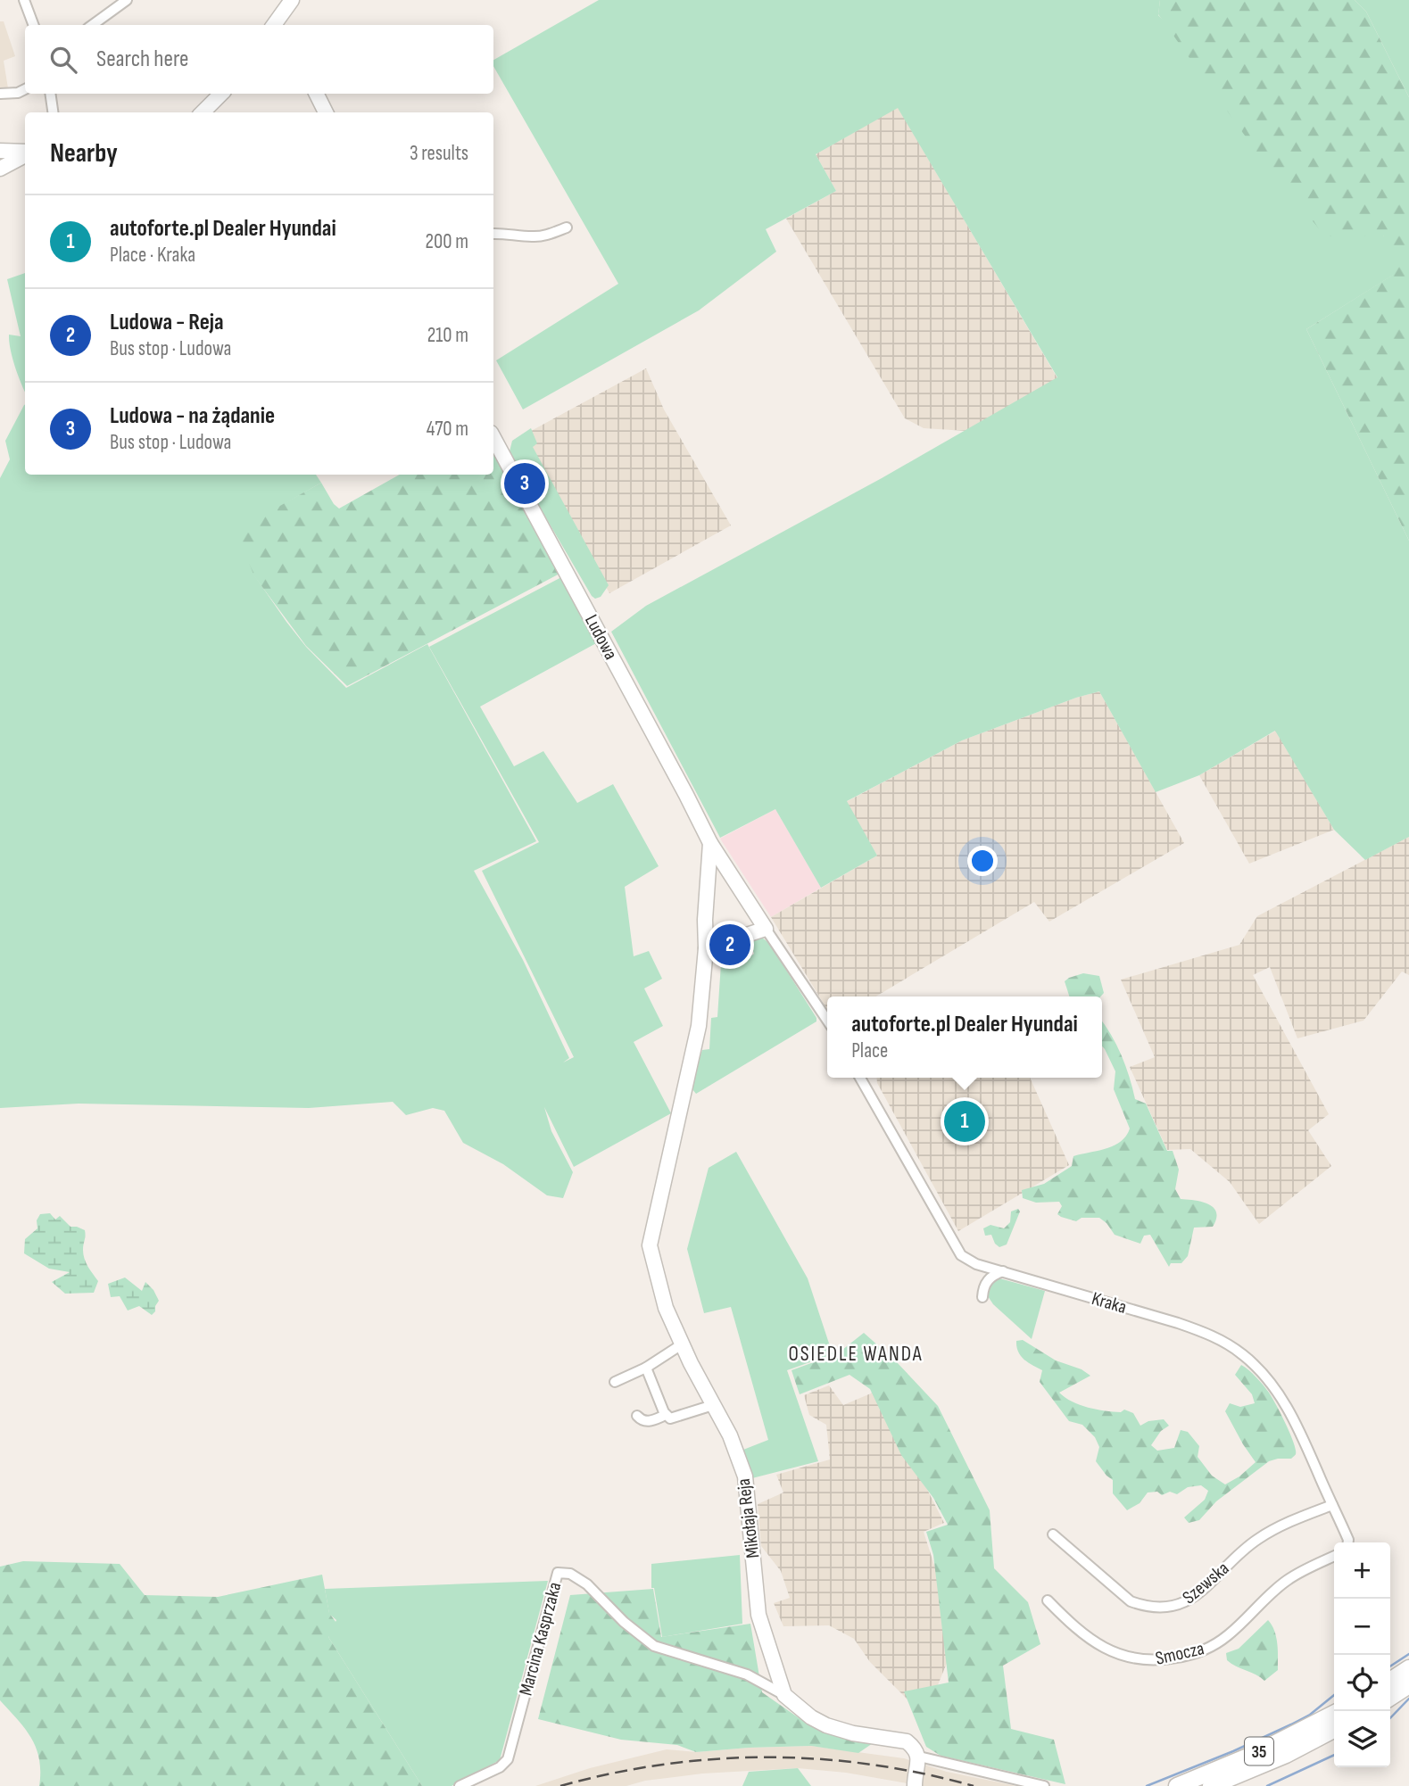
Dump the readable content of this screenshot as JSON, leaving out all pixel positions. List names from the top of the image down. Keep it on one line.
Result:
{"streets":{"main road":["35"],"street":["Ludowa","Kraka","Mikołaja Reja","Szewska","Marcina Kasprzaka","Smocza"]},"crossings":[["Kraka","Szewska"],["Mikołaja Reja","Marcina Kasprzaka"]],"districts":["OSIEDLE WANDA"],"page":{"search":"Search here","heading":["Nearby","3 results"],"list":[{"mark":"1","name":"autoforte.pl Dealer Hyundai","note":"Place · Kraka","value":"200 m"},{"mark":"2","name":"Ludowa - Reja","note":"Bus stop · Ludowa","value":"210 m"},{"mark":"3","name":"Ludowa - na żądanie","note":"Bus stop · Ludowa","value":"470 m"}],"pins":["3","2","1"],"popup":["autoforte.pl Dealer Hyundai","Place"],"map_buttons":["+","−"]}}
